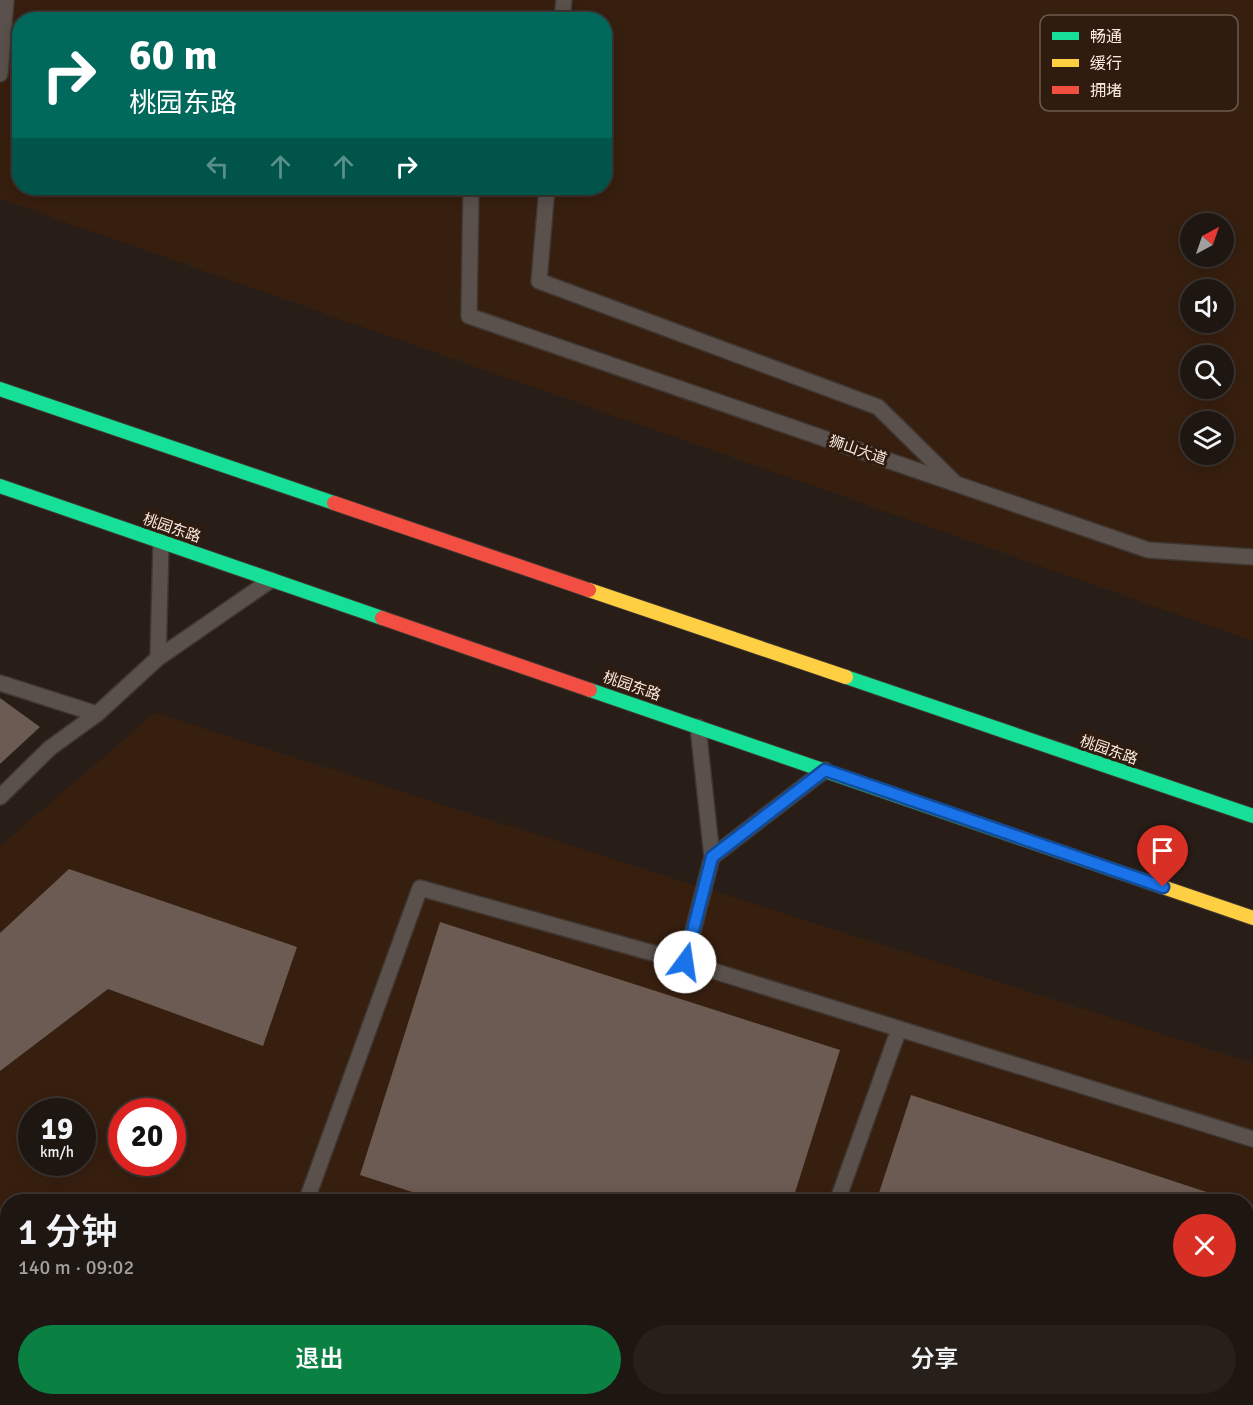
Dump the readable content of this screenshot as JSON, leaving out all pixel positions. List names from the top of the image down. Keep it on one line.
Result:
{"streets":{"main road":["桃园东路"],"lane":["狮山大道"]},"legend":["畅通","缓行","拥堵"],"north":"top right","page":{"turn":["60 m","桃园东路"],"speed":"19 km/h","limit":"20","heading":["1 分钟","140 m · 09:02"],"buttons":["退出","分享"]}}
